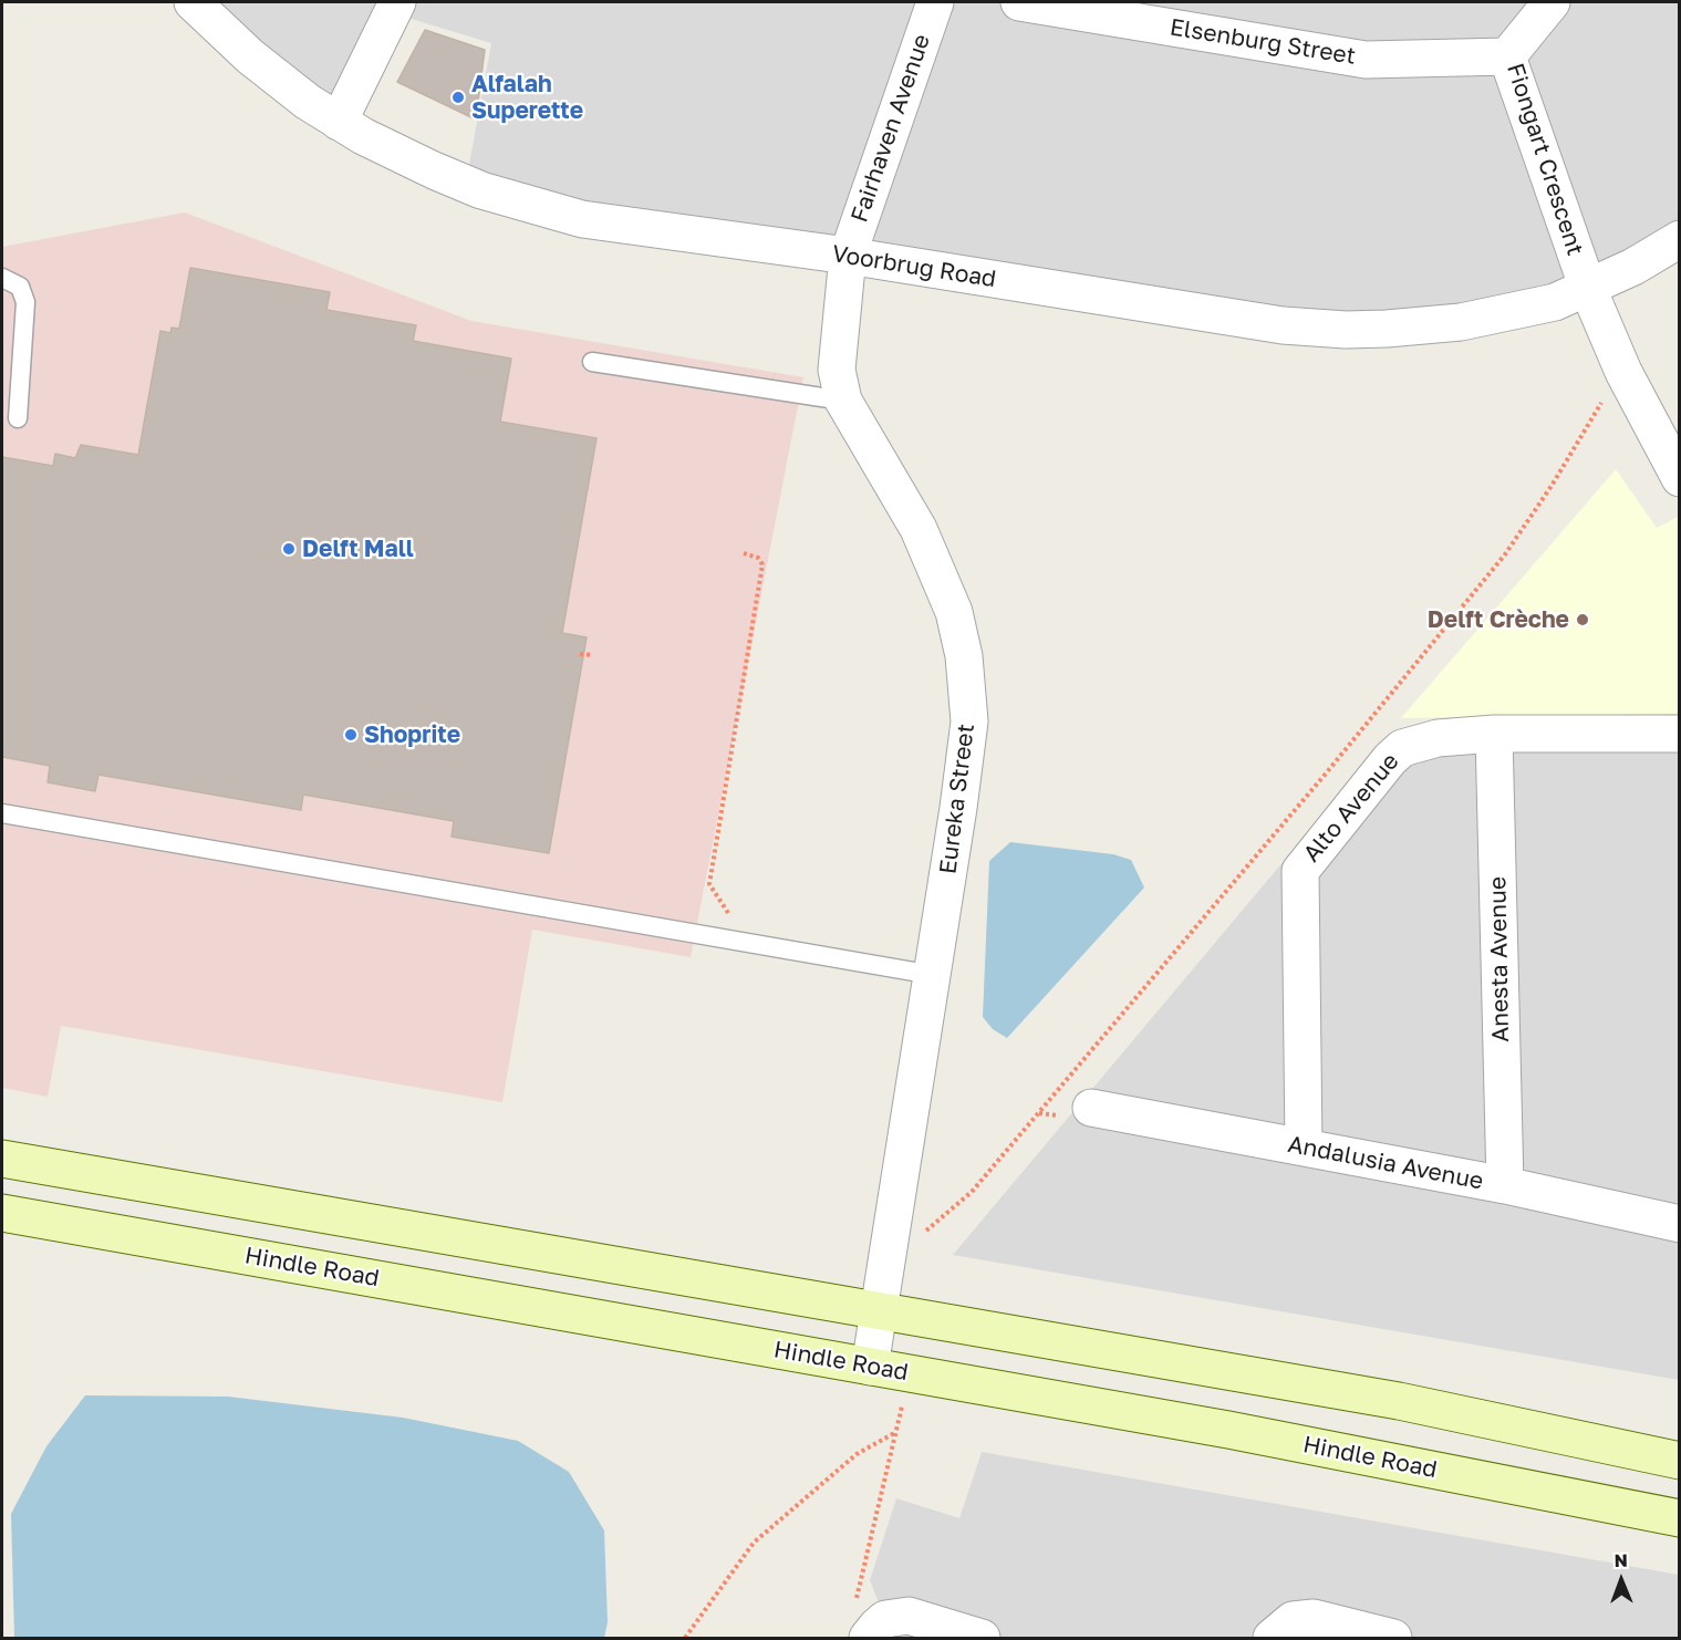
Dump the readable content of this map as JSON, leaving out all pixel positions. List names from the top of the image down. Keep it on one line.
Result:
{"streets":{"main road":["Hindle Road"],"street":["Elsenburg Street","Fairhaven Avenue","Fiongart Crescent","Voorbrug Road","Eureka Street","Alto Avenue","Anesta Avenue","Andalusia Avenue"]},"crossings":[["Elsenburg Street","Fiongart Crescent"],["Fairhaven Avenue","Voorbrug Road"],["Fairhaven Avenue","Eureka Street"],["Fiongart Crescent","Voorbrug Road"],["Voorbrug Road","Eureka Street"],["Eureka Street","Hindle Road"],["Alto Avenue","Anesta Avenue"],["Alto Avenue","Andalusia Avenue"],["Anesta Avenue","Andalusia Avenue"]],"places":["Alfalah Superette","Delft Mall","Delft Crèche","Shoprite"],"north":"top"}
